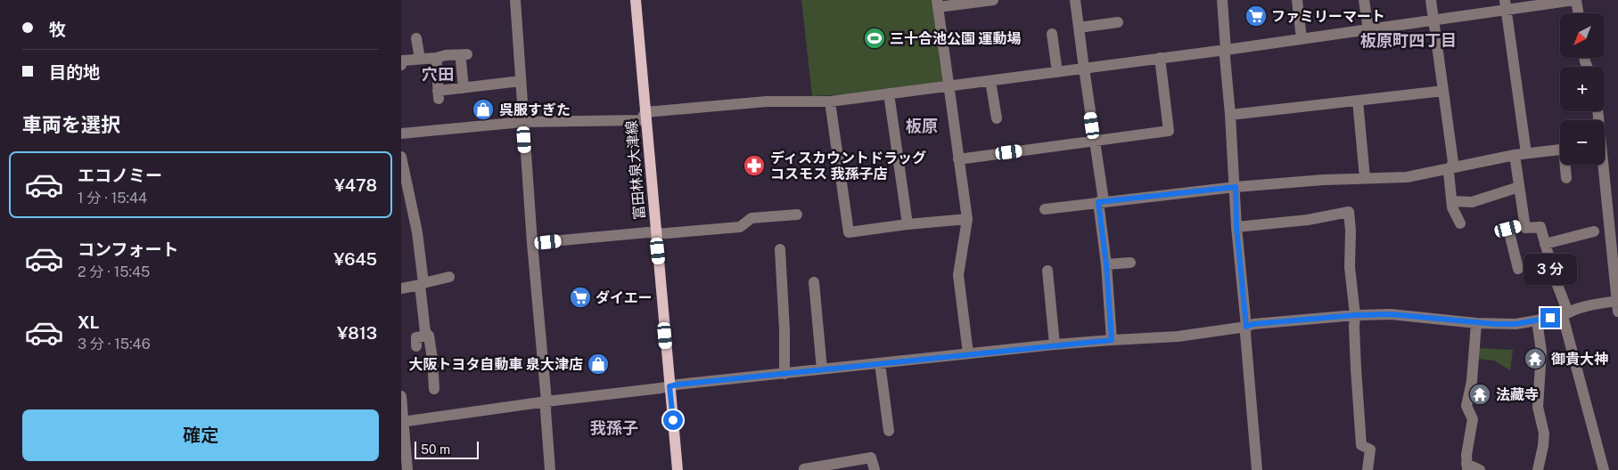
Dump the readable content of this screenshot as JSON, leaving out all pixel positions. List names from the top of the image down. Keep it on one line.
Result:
{"streets":{"main road":["富田林泉大津線"]},"districts":["板原町四丁目","穴田","板原","我孫子"],"places":{"supermarket":["ファミリーマート","ダイエー"],"sports":["三十合池公園 運動場"],"shop":["呉服すぎた","大阪トヨタ自動車 泉大津店"],"pharmacy":["ディスカウントドラッグ コスモス 我孫子店"],"temple":["御貴大神","法藏寺"]},"scale_bar":"50 m","north":"bottom left","page":{"banner":["牧","目的地"],"map_buttons":["+","−"],"heading":"車両を選択","list":[{"name":"エコノミー","note":"1 分 · 15:44","value":"¥478"},{"name":"コンフォート","note":"2 分 · 15:45","value":"¥645"},{"name":"XL","note":"3 分 · 15:46","value":"¥813"}],"bubble":"3 分","buttons":"確定","scale":"50 m"}}
